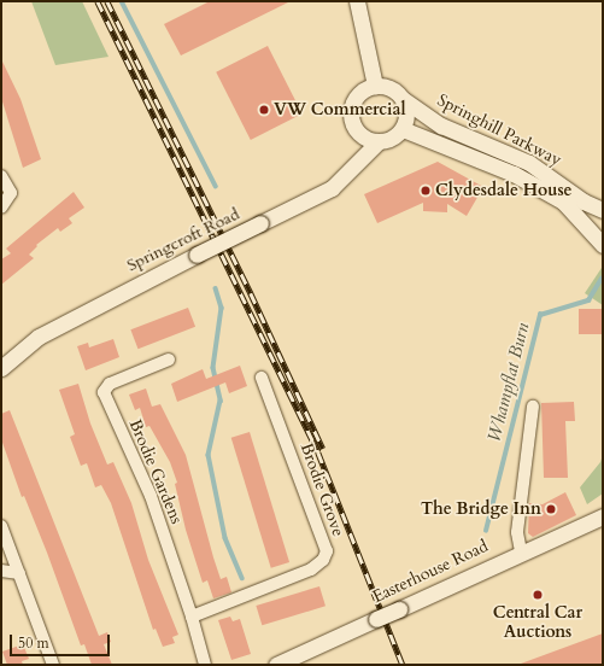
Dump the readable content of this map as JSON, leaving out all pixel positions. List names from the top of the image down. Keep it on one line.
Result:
{"streets":{"street":["Springhill Parkway","Springcroft Road","Brodie Gardens","Brodie Grove","Easterhouse Road"]},"crossings":[["Springhill Parkway","Springcroft Road"],["Brodie Gardens","Brodie Grove"]],"water":["Whampflat Burn"],"places":["VW Commercial","Clydesdale House","The Bridge Inn","Central Car Auctions"],"scale_bar":"50 m"}
